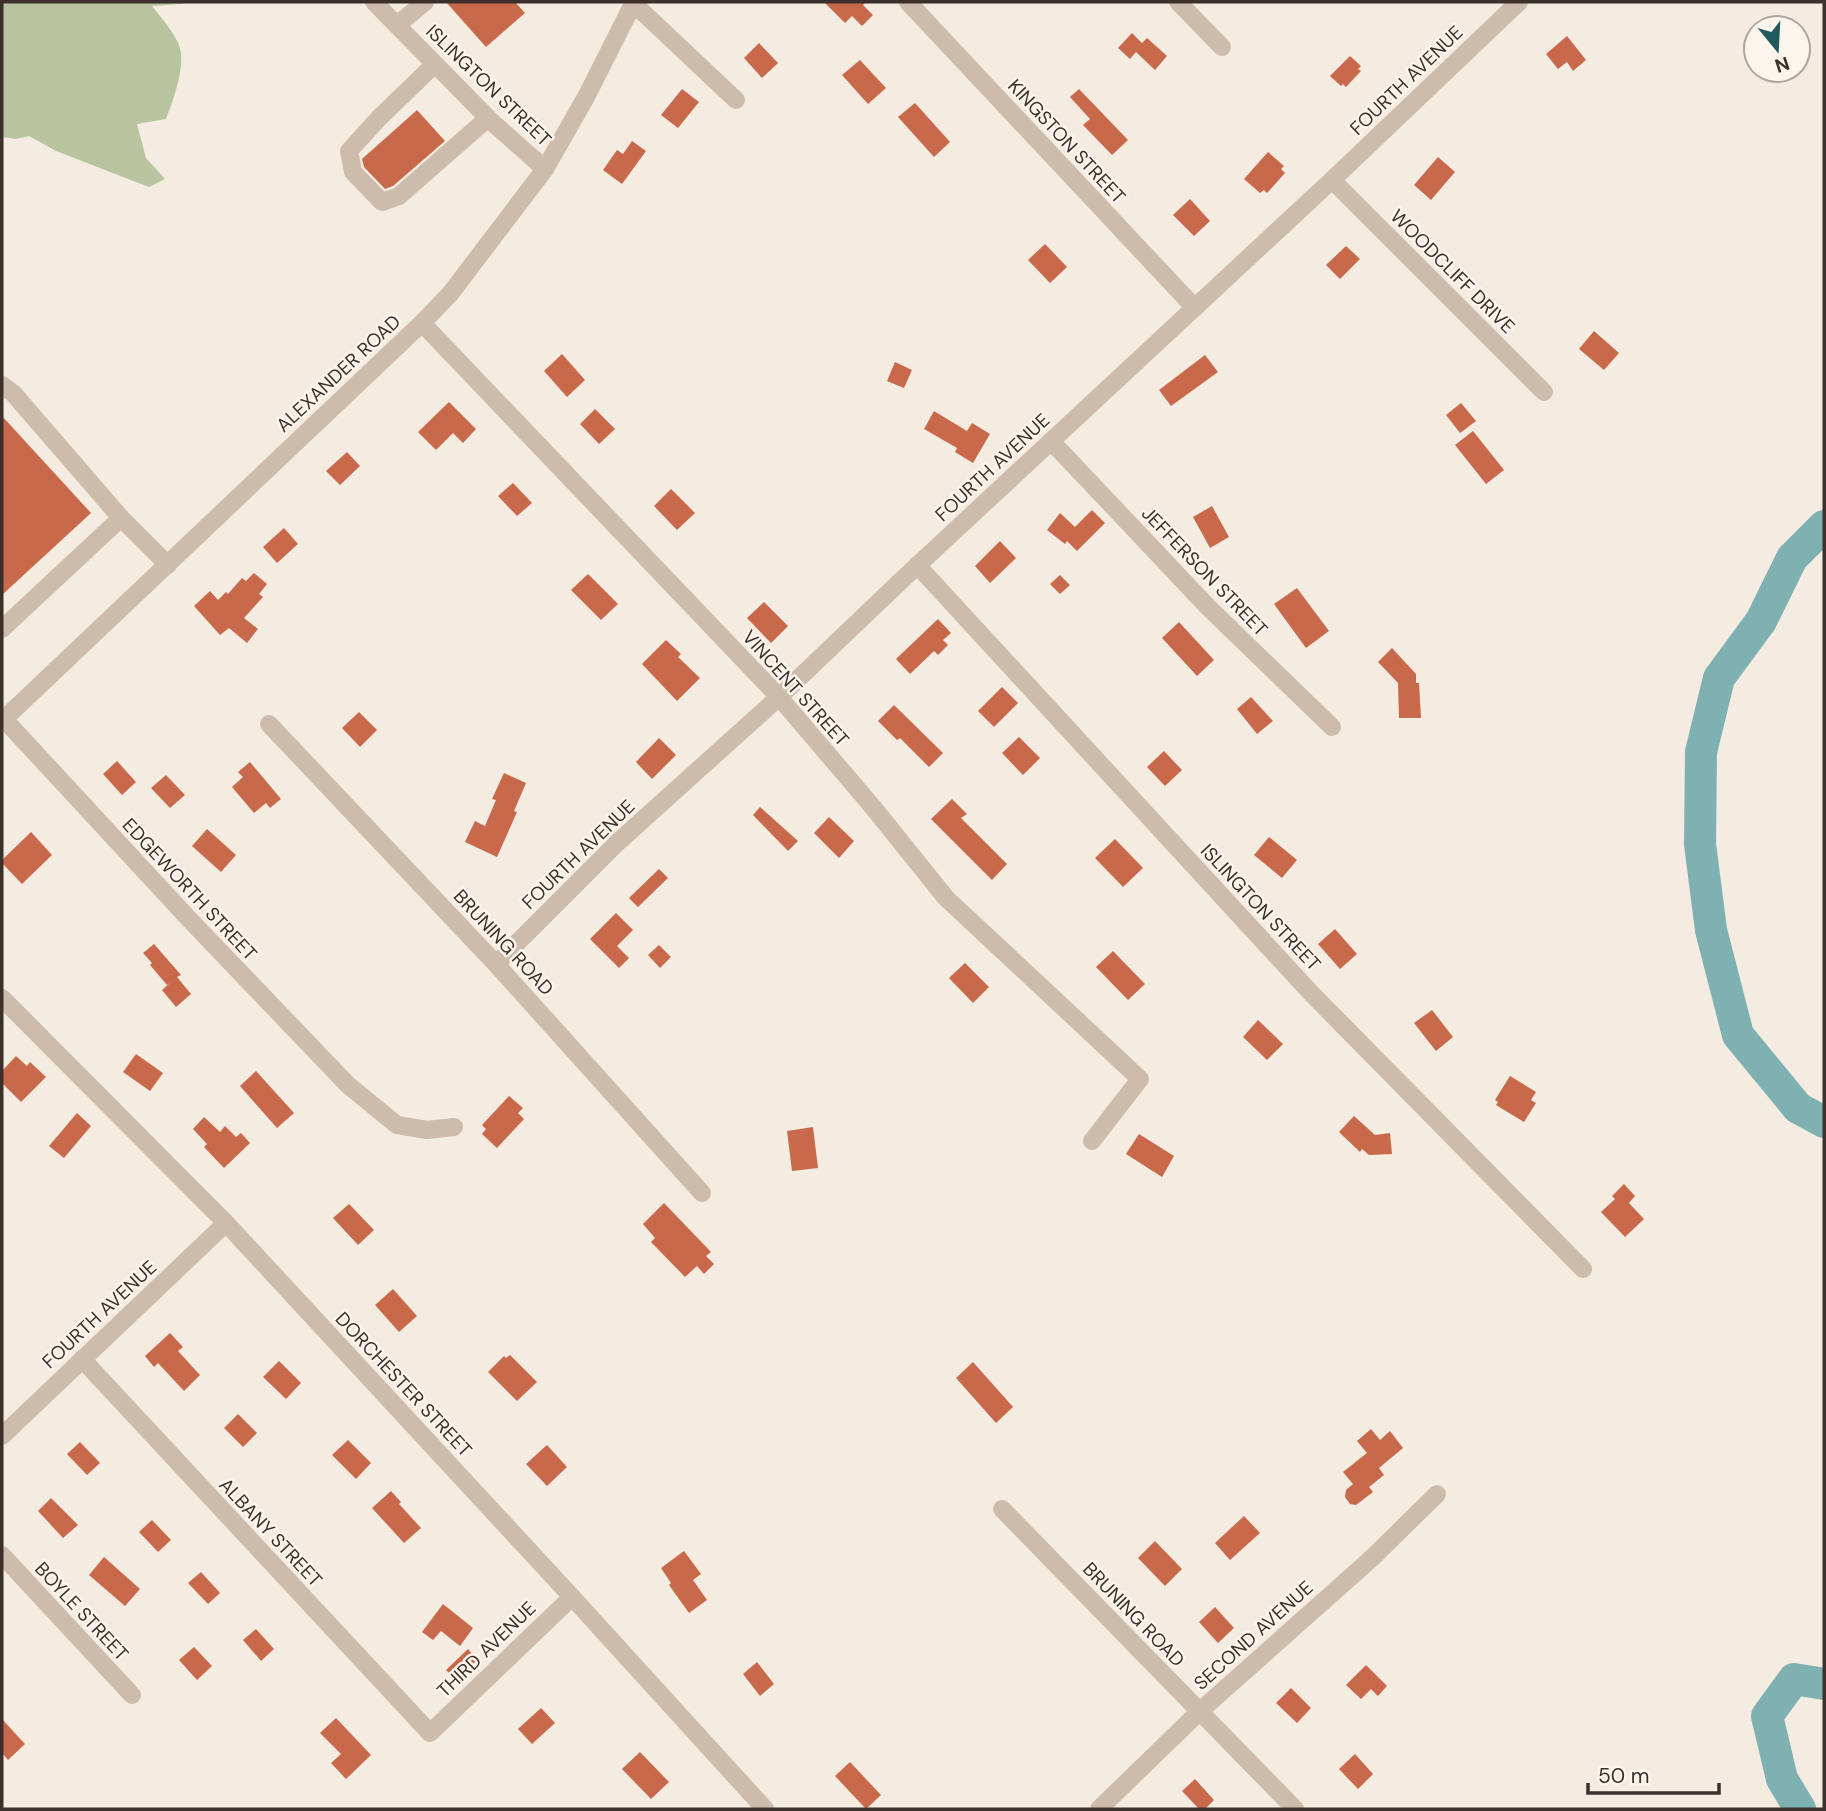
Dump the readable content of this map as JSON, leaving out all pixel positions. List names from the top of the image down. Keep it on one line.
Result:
{"streets":{"street":["FOURTH AVENUE","ISLINGTON STREET","KINGSTON STREET","WOODCLIFF DRIVE","ALEXANDER ROAD","JEFFERSON STREET","VINCENT STREET","EDGEWORTH STREET","BRUNING ROAD","DORCHESTER STREET","ALBANY STREET","BOYLE STREET","SECOND AVENUE","THIRD AVENUE"]},"crossings":[["FOURTH AVENUE","ISLINGTON STREET"],["FOURTH AVENUE","KINGSTON STREET"],["FOURTH AVENUE","WOODCLIFF DRIVE"],["FOURTH AVENUE","JEFFERSON STREET"],["FOURTH AVENUE","VINCENT STREET"],["FOURTH AVENUE","BRUNING ROAD"],["FOURTH AVENUE","DORCHESTER STREET"],["FOURTH AVENUE","ALBANY STREET"],["ISLINGTON STREET","ALEXANDER ROAD"],["ALEXANDER ROAD","VINCENT STREET"],["ALEXANDER ROAD","EDGEWORTH STREET"],["BRUNING ROAD","SECOND AVENUE"],["DORCHESTER STREET","THIRD AVENUE"],["ALBANY STREET","THIRD AVENUE"]],"scale_bar":"50 m","north":"bottom"}
